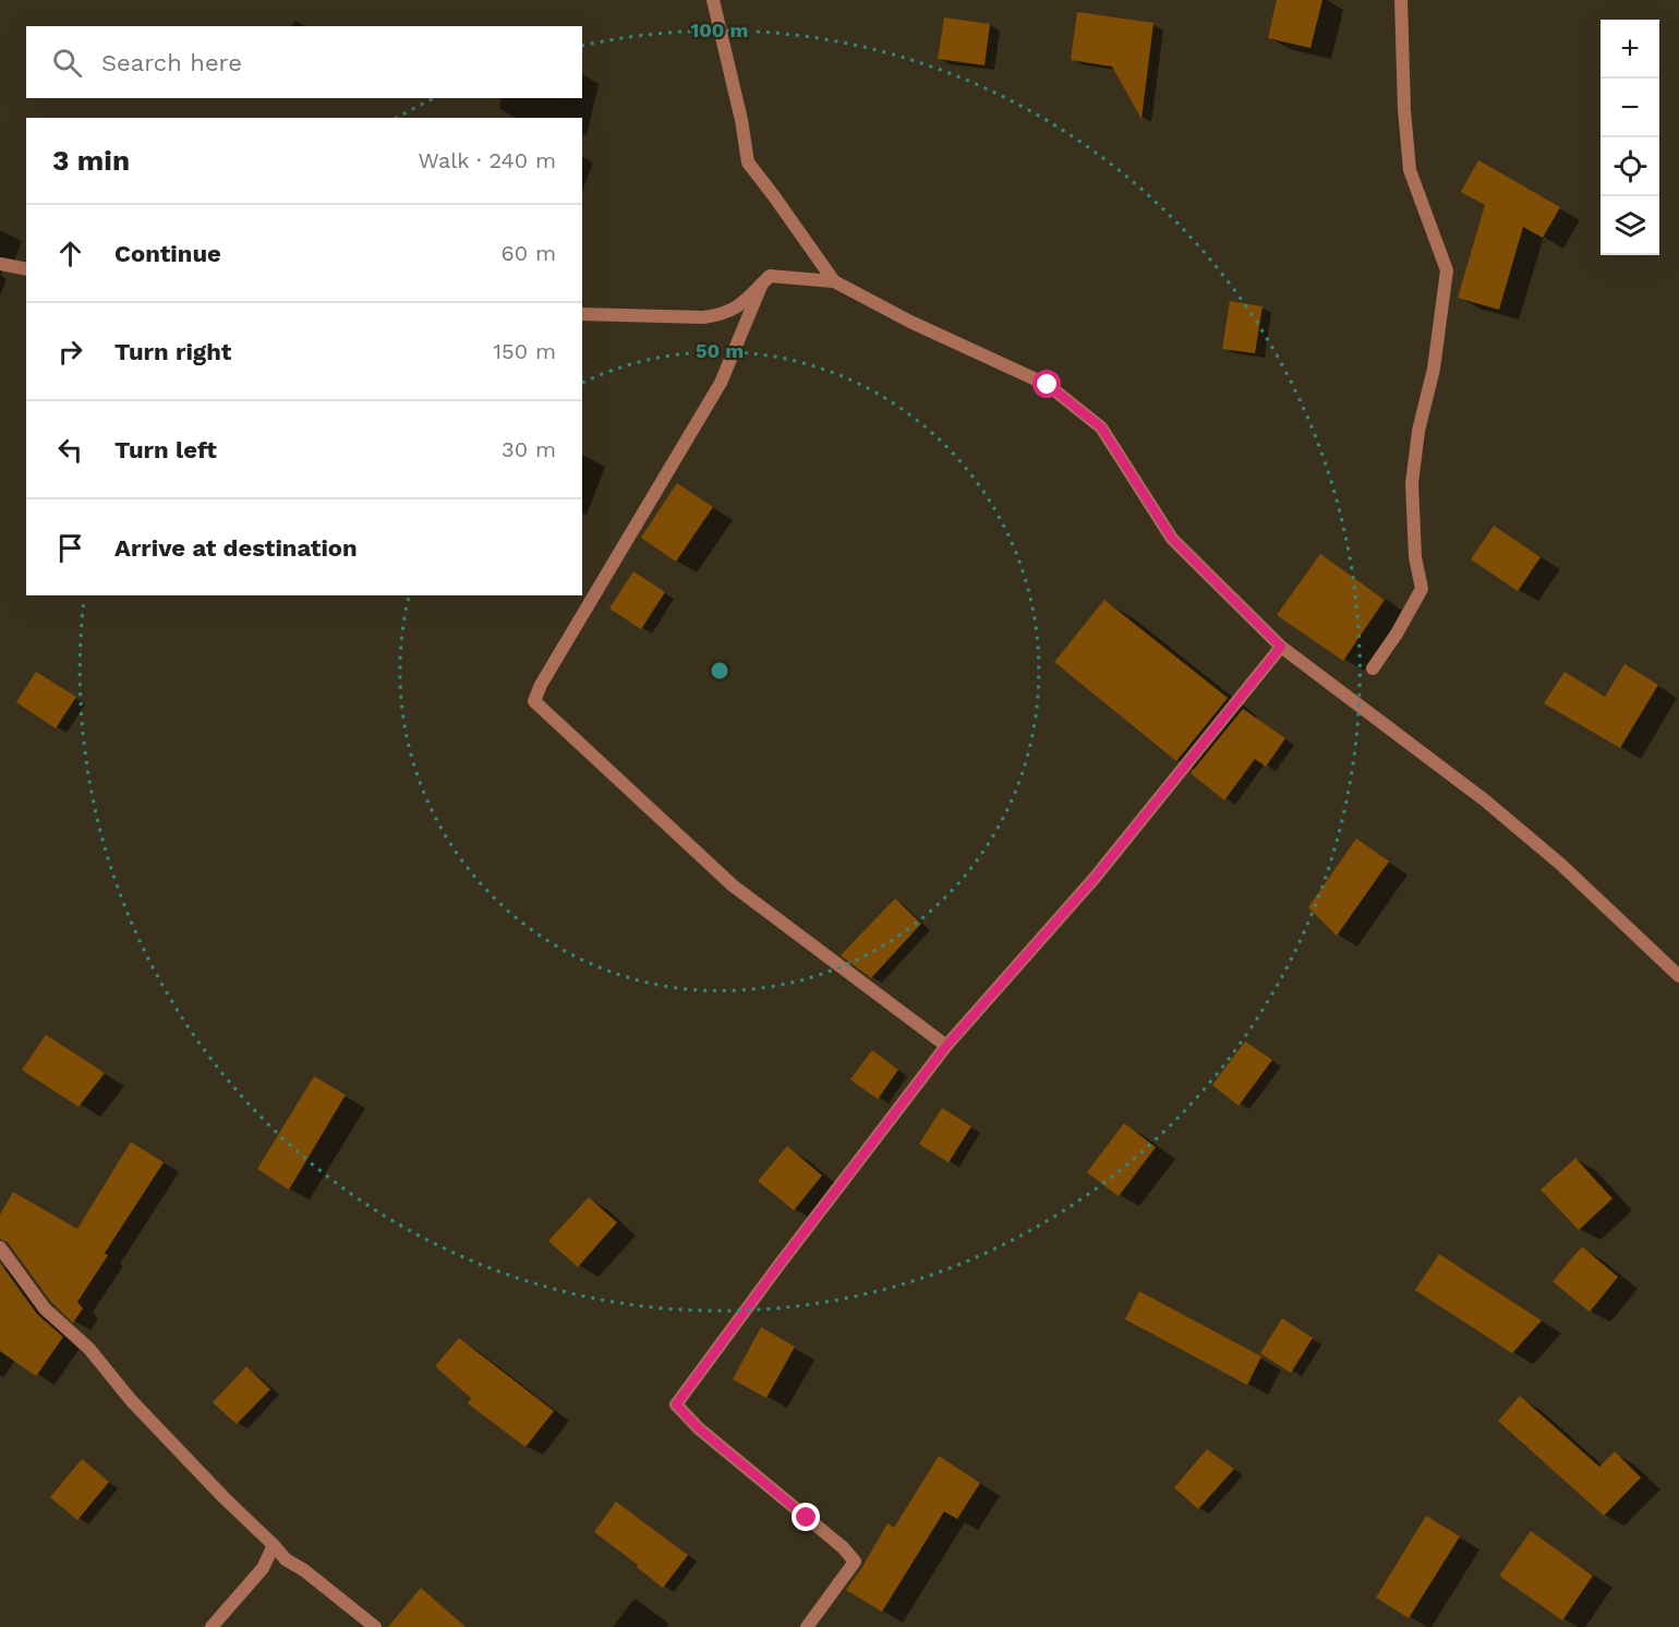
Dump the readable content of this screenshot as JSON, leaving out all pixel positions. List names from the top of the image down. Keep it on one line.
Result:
{"page":{"map_buttons":["+","−"],"search":"Search here","heading":["3 min","Walk · 240 m"],"list":[["Continue","60 m"],["Turn right","150 m"],["Turn left","30 m"],"Arrive at destination"]},"rings":["100 m","50 m"]}
